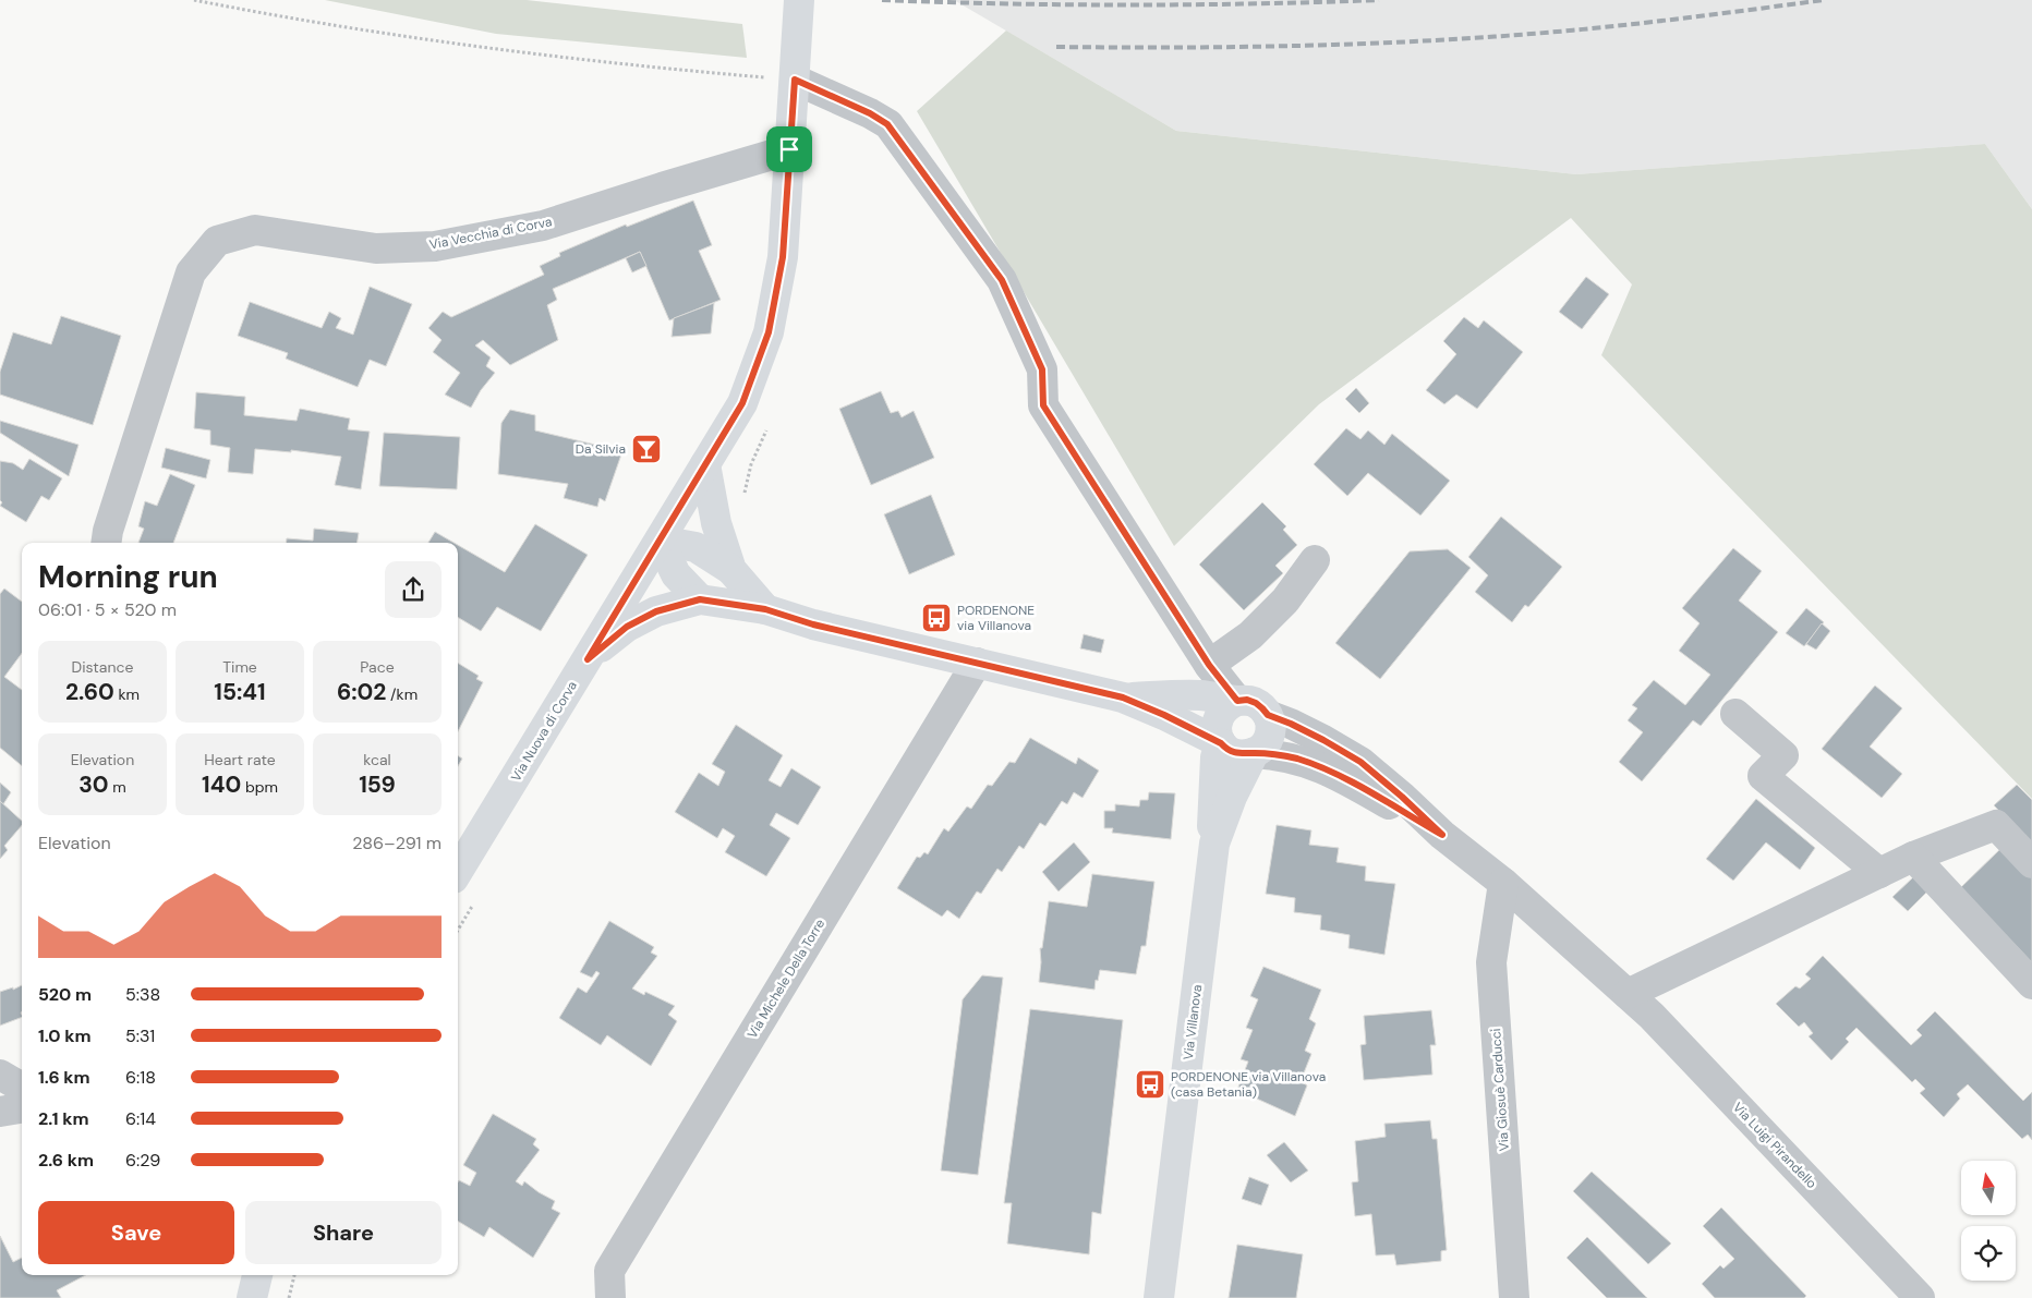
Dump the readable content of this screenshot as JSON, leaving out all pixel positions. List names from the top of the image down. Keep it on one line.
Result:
{"streets":{"street":["Via Vecchia di Corva","Via Nuova di Corva","Via Michele Della Torre","Via Villanova","Via Giosuè Carducci","Via Luigi Pirandello"]},"crossings":[["Via Vecchia di Corva","Via Nuova di Corva"],["Via Nuova di Corva","Via Luigi Pirandello"],["Via Michele Della Torre","Via Luigi Pirandello"],["Via Villanova","Via Luigi Pirandello"],["Via Giosuè Carducci","Via Luigi Pirandello"]],"places":{"bar":["Da Silvia"],"bus stop":["PORDENONE via Villanova","PORDENONE via Villanova (casa Betania)"]},"north":"top","page":{"heading":["Morning run","06:01 · 5 × 520 m"],"stats":[["Distance","2.60 km"],["Time","15:41"],["Pace","6:02 /km"],["Elevation","30 m"],["Heart rate","140 bpm"],["kcal","159"]],"chart":["Elevation","286–291 m"],"list":[{"name":"520 m","note":"5:38"},{"name":"1.0 km","note":"5:31"},{"name":"1.6 km","note":"6:18"},{"name":"2.1 km","note":"6:14"},{"name":"2.6 km","note":"6:29"}],"buttons":["Save","Share"]}}
